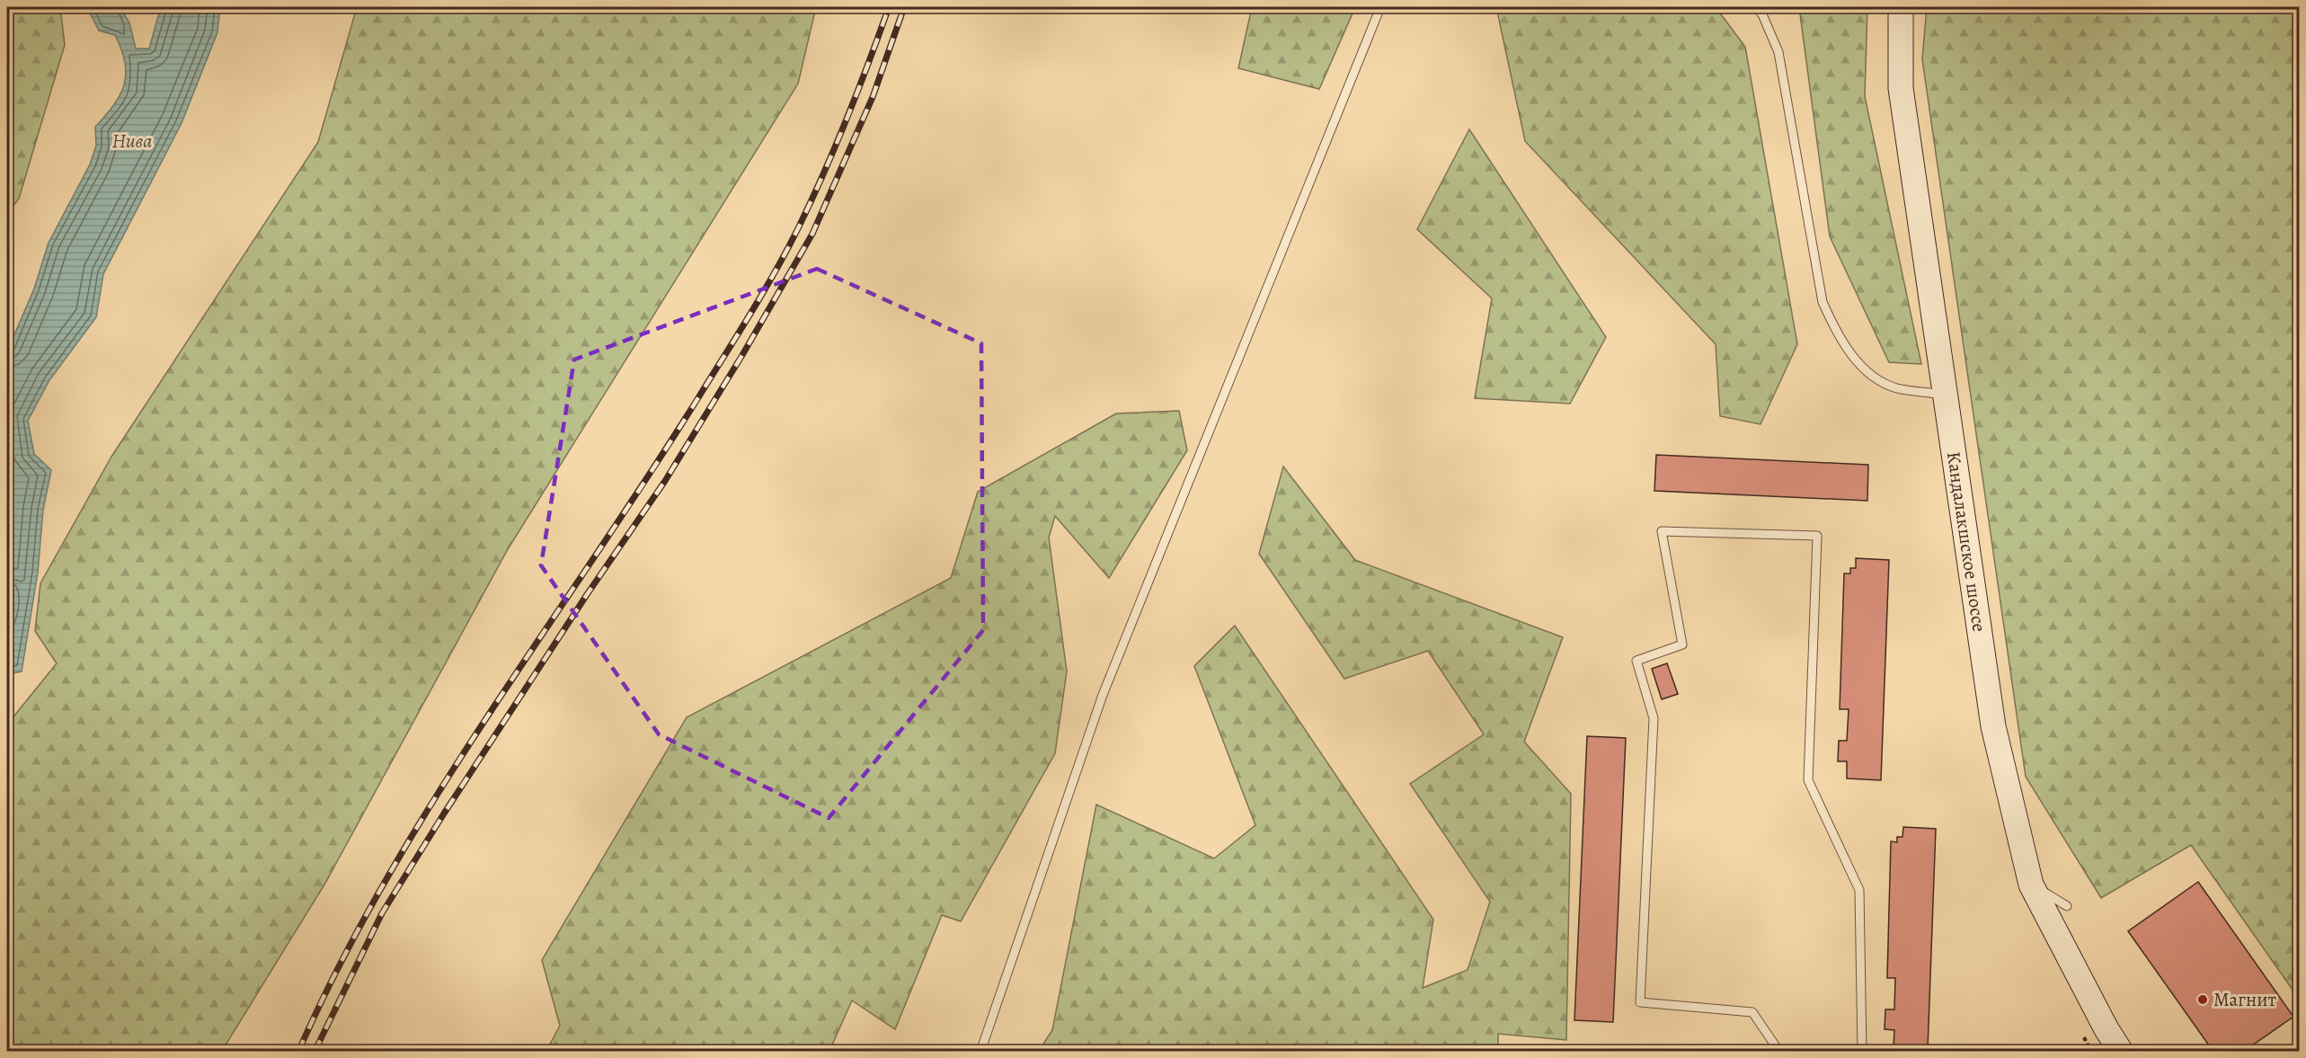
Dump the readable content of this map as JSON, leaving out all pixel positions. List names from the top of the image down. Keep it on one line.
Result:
{"streets":{"main road":["Кандалакшское шоссе"]},"water":["Нива"],"places":["Магнит"]}
